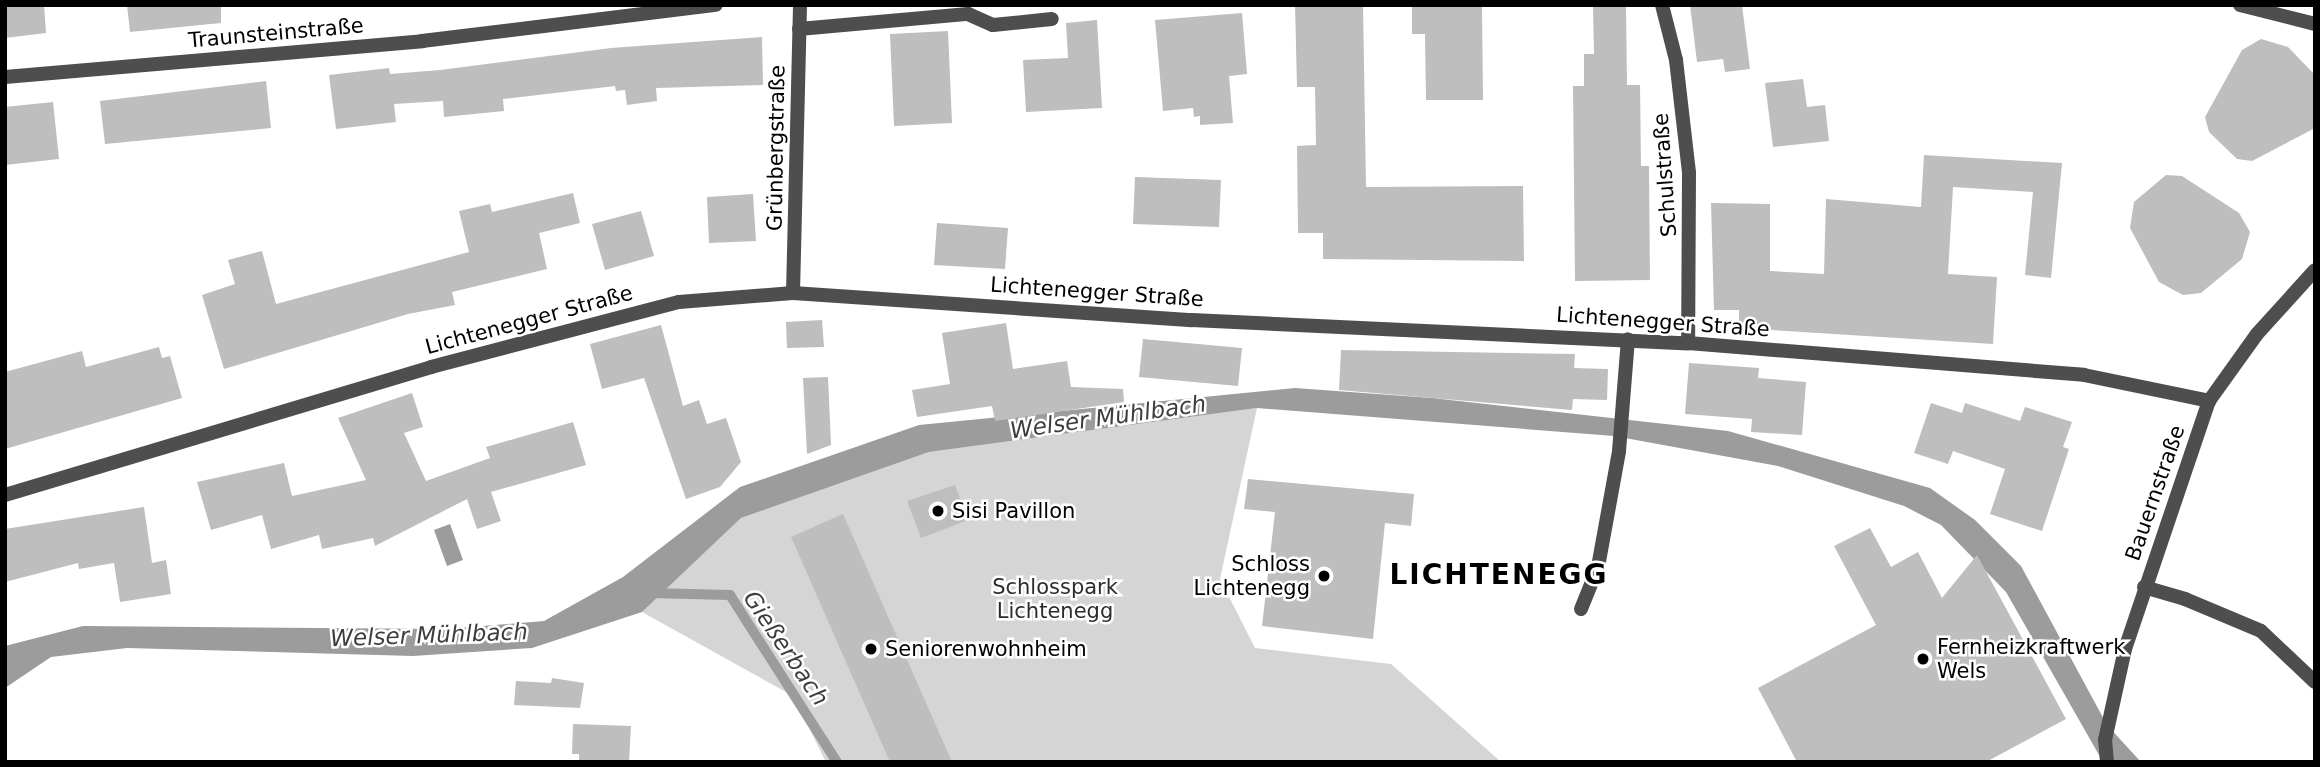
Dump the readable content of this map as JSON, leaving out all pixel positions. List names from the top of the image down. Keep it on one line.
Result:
{"streets":{"street":["Traunsteinstraße","Grünbergstraße","Schulstraße","Lichtenegger Straße","Bauernstraße"]},"crossings":[["Grünbergstraße","Lichtenegger Straße"],["Schulstraße","Lichtenegger Straße"],["Lichtenegger Straße","Bauernstraße"]],"districts":["LICHTENEGG"],"water":["Welser Mühlbach","Gießerbach"],"parks":["Schlosspark Lichtenegg"],"places":["Sisi Pavillon","Schloss Lichtenegg","Seniorenwohnheim","Fernheizkraftwerk Wels"]}
